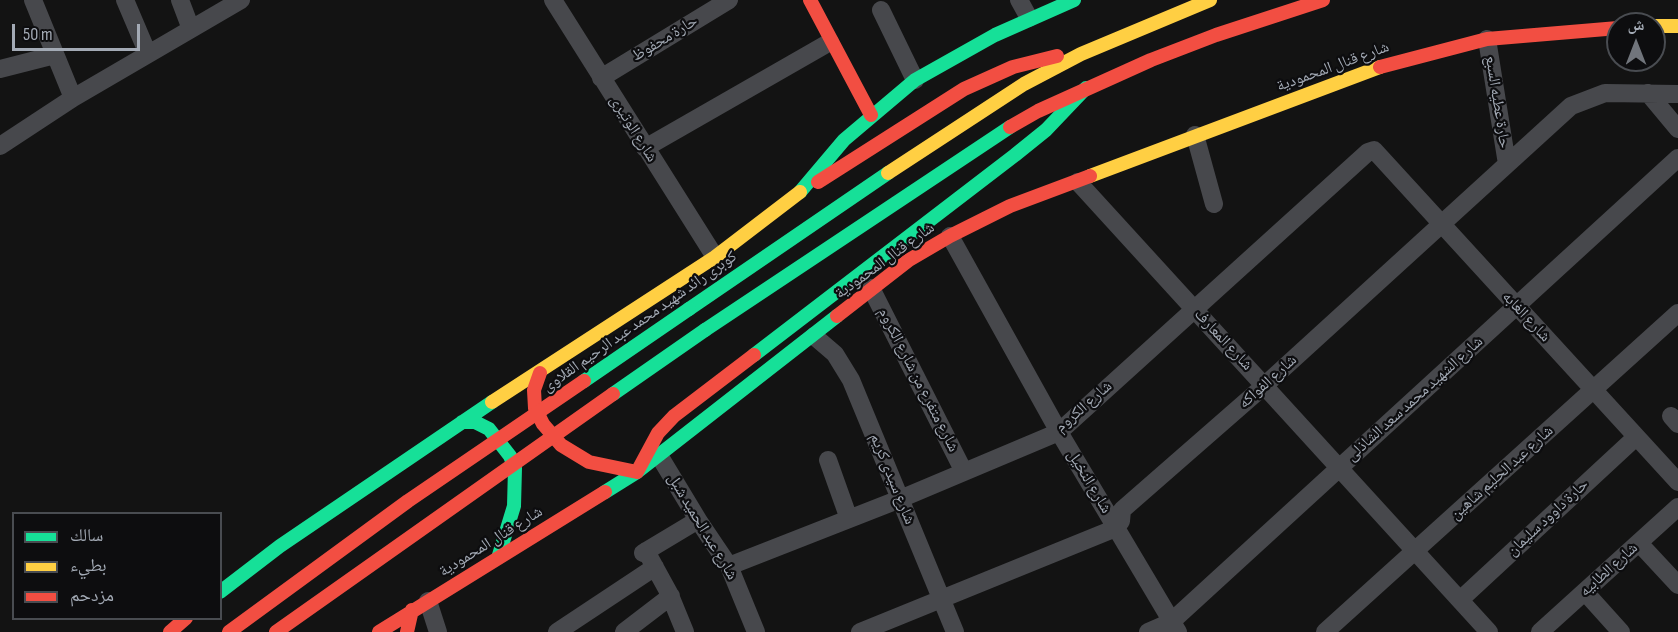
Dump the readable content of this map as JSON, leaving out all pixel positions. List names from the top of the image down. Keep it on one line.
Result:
{"streets":{"main road":["شارع قنال المحمودية","كوبرى رائد شهيد محمد عبد الرحيم القلاوى"],"street":["حارة محفوظ","حارة عطيه السبع","شارع الوتيرى","شارع الغابه","شارع المعارف","شارع متفرع من شارع الكروم","شارع الفواكه","شارع الشهيد محمد سعد الشاذلى","شارع الكروم","شارع عبد الحليم شاهين","شارع سيدى كريم","شارع النخيل","حارة داوود سليمان","شارع عبد الحميد شبل","شارع الطابيه"]},"crossings":[["حارة محفوظ","شارع الوتيرى"],["شارع قنال المحمودية","حارة عطيه السبع"],["شارع قنال المحمودية","شارع المعارف"],["شارع قنال المحمودية","شارع متفرع من شارع الكروم"],["شارع قنال المحمودية","شارع سيدى كريم"],["شارع قنال المحمودية","شارع النخيل"],["شارع قنال المحمودية","شارع عبد الحميد شبل"],["حارة عطيه السبع","شارع الفواكه"],["شارع الغابه","شارع الفواكه"],["شارع الغابه","شارع الشهيد محمد سعد الشاذلى"],["شارع الغابه","شارع الكروم"],["شارع الغابه","شارع عبد الحليم شاهين"],["شارع الغابه","حارة داوود سليمان"],["شارع المعارف","شارع الفواكه"],["شارع المعارف","شارع الشهيد محمد سعد الشاذلى"],["شارع المعارف","شارع الكروم"],["شارع المعارف","شارع عبد الحليم شاهين"],["شارع المعارف","حارة داوود سليمان"],["شارع متفرع من شارع الكروم","شارع الكروم"],["شارع الفواكه","شارع النخيل"],["شارع الشهيد محمد سعد الشاذلى","شارع النخيل"],["شارع الكروم","شارع سيدى كريم"],["شارع الكروم","شارع النخيل"],["شارع الكروم","شارع عبد الحميد شبل"]],"legend":["سالك","بطيء","مزدحم"],"scale_bar":"50 m","north":"top"}
